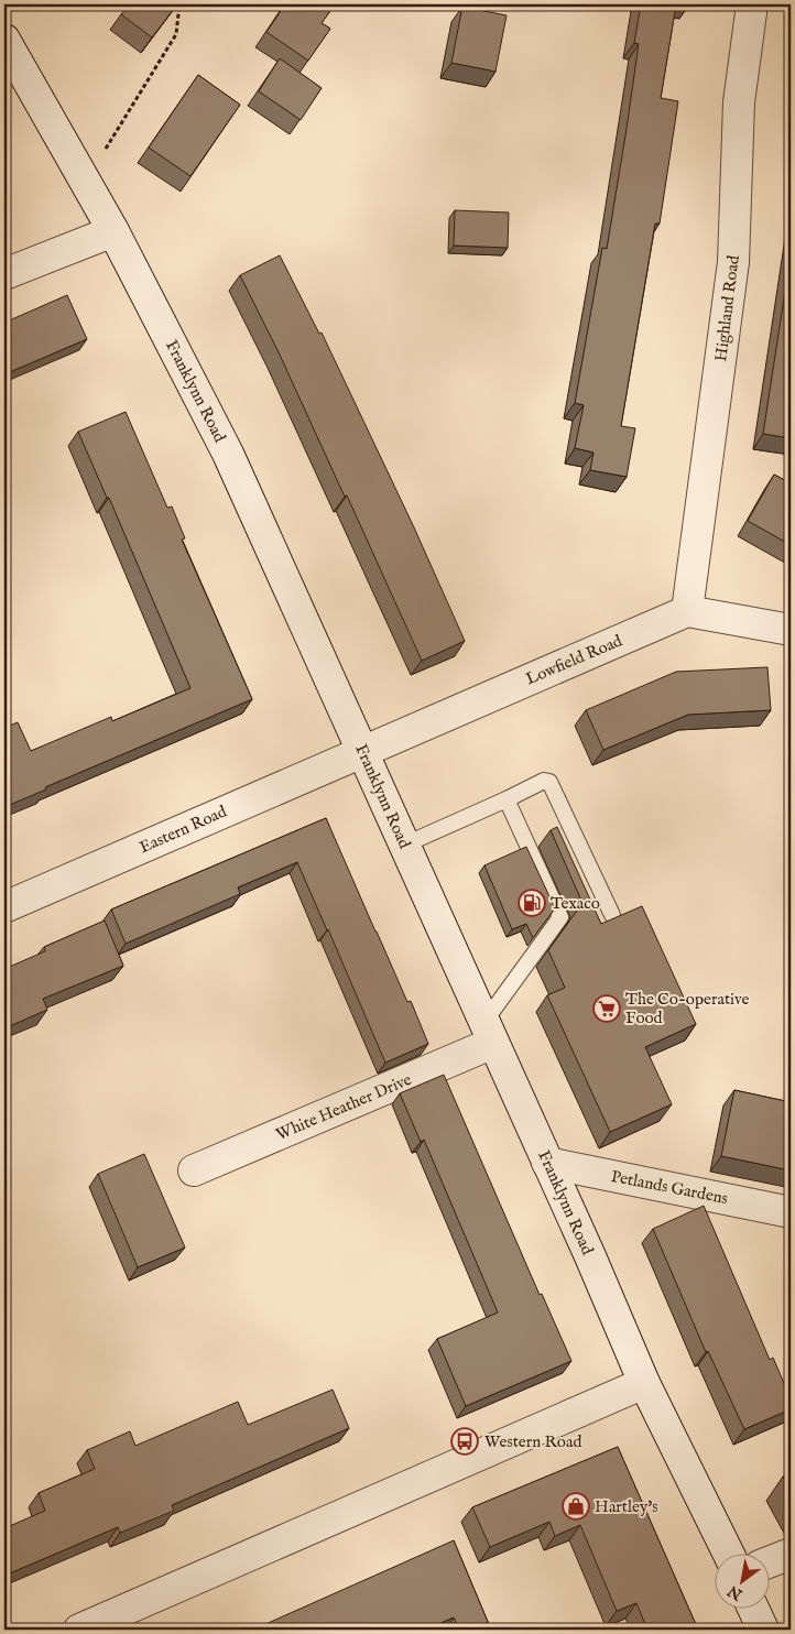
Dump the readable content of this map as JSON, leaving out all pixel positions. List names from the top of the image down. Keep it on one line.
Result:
{"streets":{"street":["Highland Road","Franklynn Road","Lowfield Road","Eastern Road","White Heather Drive","Petlands Gardens"]},"crossings":[["Highland Road","Lowfield Road"],["Franklynn Road","Lowfield Road"],["Franklynn Road","Eastern Road"],["Franklynn Road","White Heather Drive"],["Franklynn Road","Petlands Gardens"],["Lowfield Road","Eastern Road"]],"places":{"fuel station":["Texaco"],"supermarket":["The Co-operative Food"],"bus stop":["Western Road"],"shop":["Hartley's"]},"north":"bottom left"}
